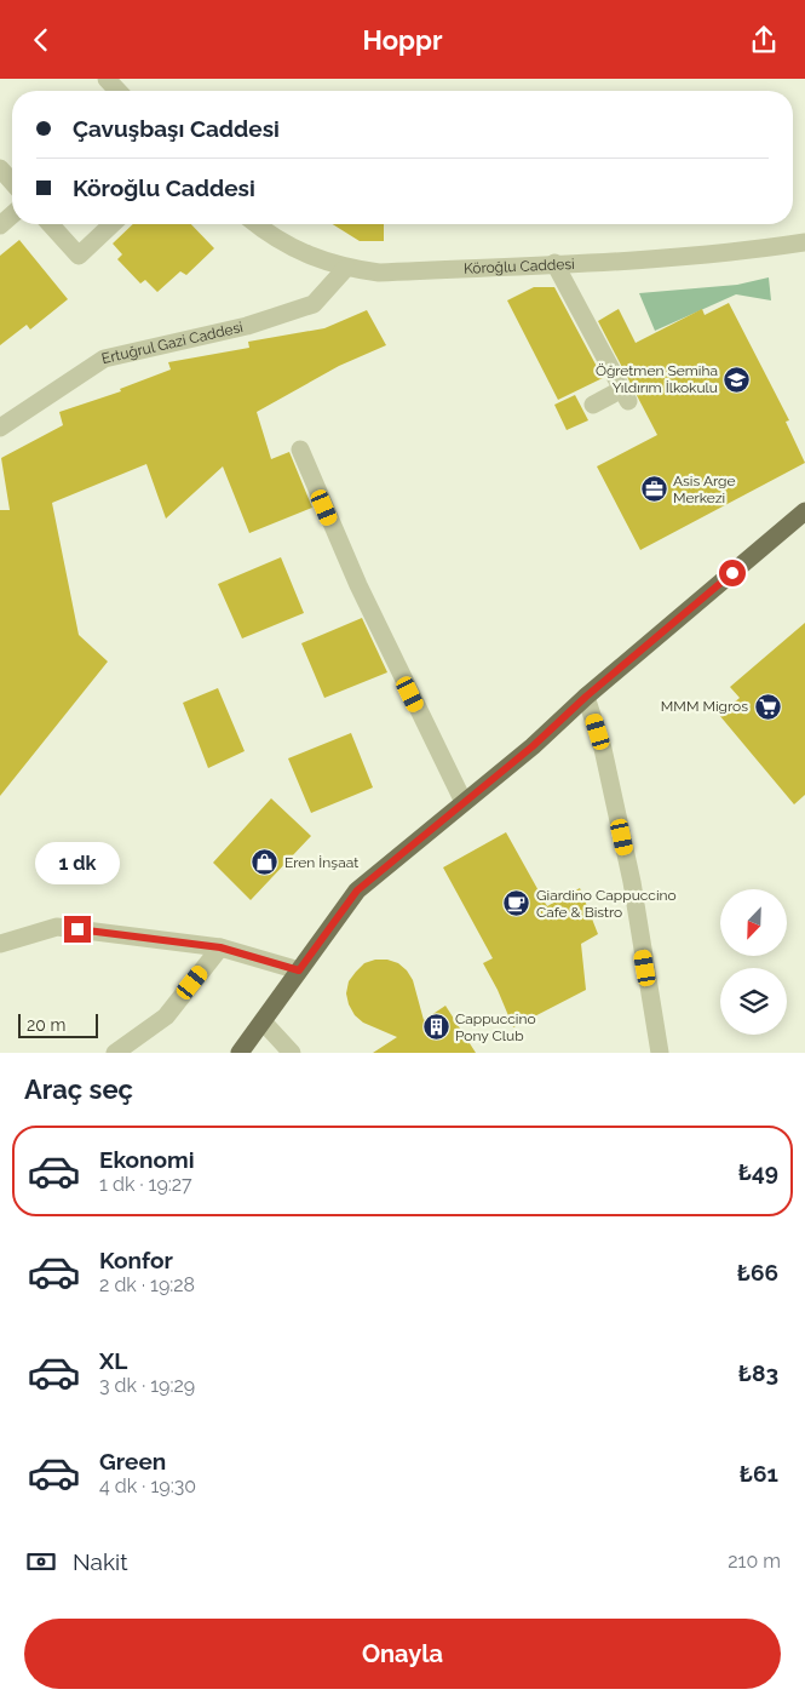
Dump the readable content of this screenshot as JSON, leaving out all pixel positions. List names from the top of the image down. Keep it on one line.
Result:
{"streets":{"street":["Köroğlu Caddesi","Ertuğrul Gazi Caddesi"]},"crossings":[["Köroğlu Caddesi","Ertuğrul Gazi Caddesi"]],"places":{"school or university":["Öğretmen Semiha Yıldırım İlkokulu"],"office":["Asis Arge Merkezi"],"supermarket":["MMM Migros"],"shop":["Eren İnşaat"],"cafe":["Giardino Cappuccino Cafe & Bistro"],"building":["Cappuccino Pony Club"]},"scale_bar":"20 m","north":"bottom left","page":{"header":"Hoppr","banner":["Çavuşbaşı Caddesi","Köroğlu Caddesi"],"bubble":"1 dk","scale":"20 m","heading":"Araç seç","list":[{"name":"Ekonomi","note":"1 dk · 19:27","value":"₺49"},{"name":"Konfor","note":"2 dk · 19:28","value":"₺66"},{"name":"XL","note":"3 dk · 19:29","value":"₺83"},{"name":"Green","note":"4 dk · 19:30","value":"₺61"}],"pay":["Nakit","210 m"],"buttons":"Onayla"}}
